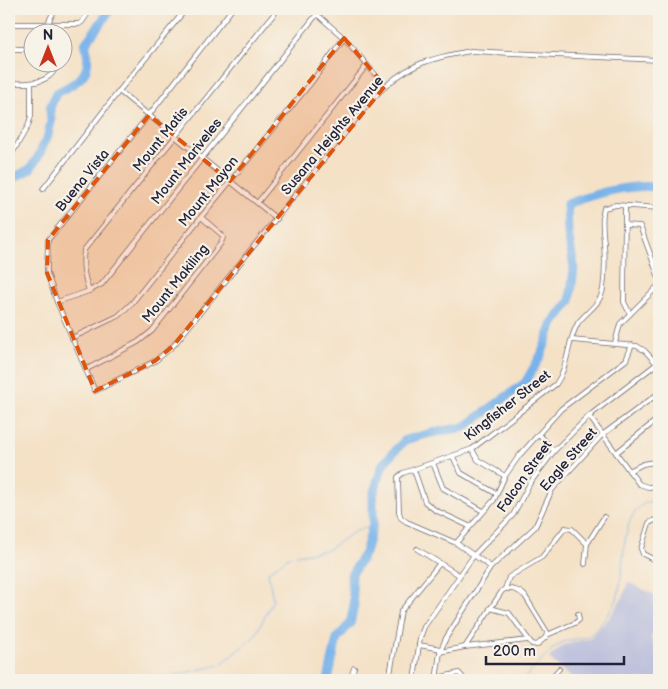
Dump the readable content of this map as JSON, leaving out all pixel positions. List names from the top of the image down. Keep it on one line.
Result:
{"streets":{"street":["Susana Heights Avenue","Mount Matis","Mount Mariveles","Buena Vista","Mount Mayon","Mount Makiling","Kingfisher Street","Eagle Street","Falcon Street"]},"crossings":[["Susana Heights Avenue","Buena Vista"],["Mount Matis","Mount Mariveles"],["Mount Mariveles","Buena Vista"],["Buena Vista","Mount Mayon"],["Buena Vista","Mount Makiling"],["Mount Mayon","Mount Makiling"],["Kingfisher Street","Eagle Street"],["Kingfisher Street","Falcon Street"]],"scale_bar":"200 m","north":"top"}
